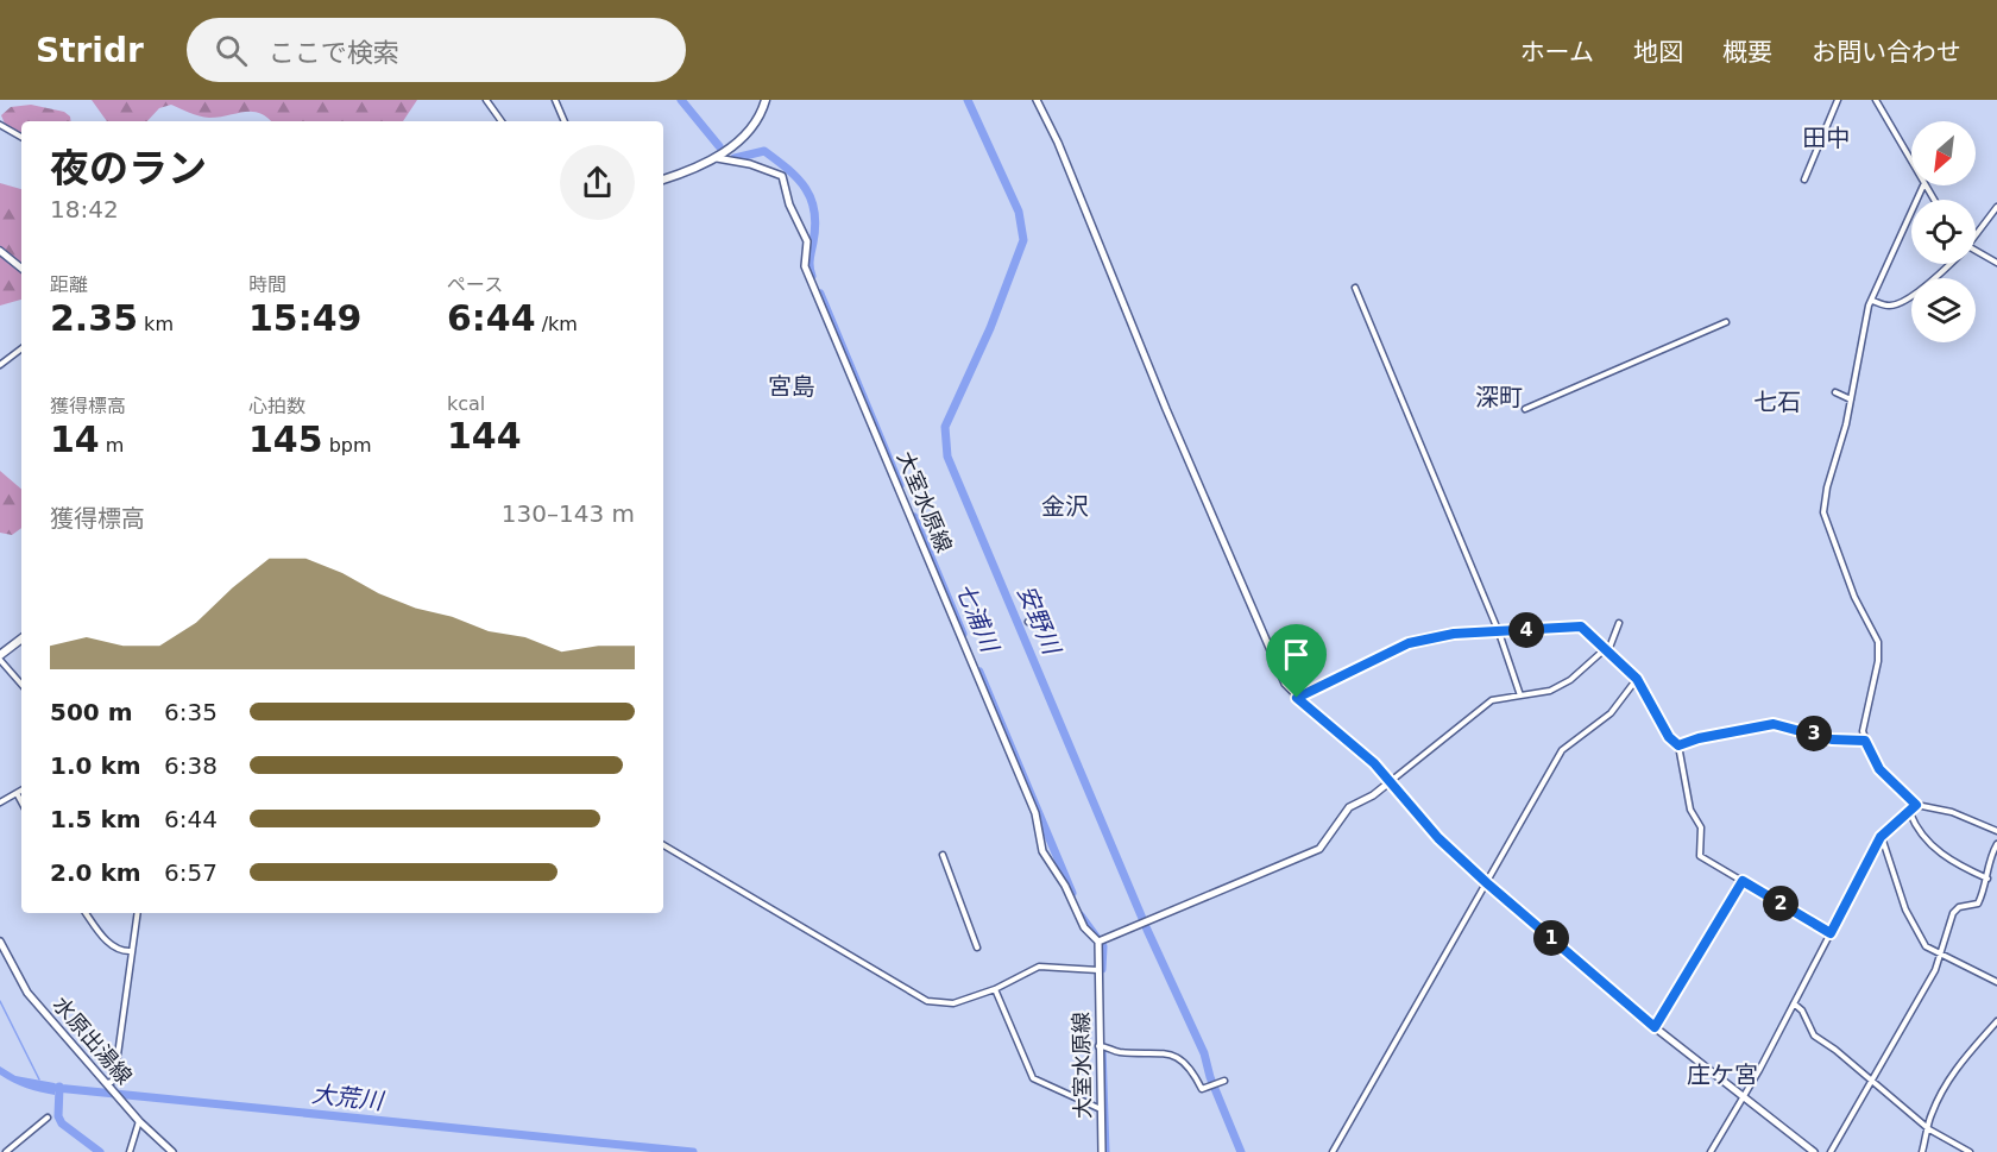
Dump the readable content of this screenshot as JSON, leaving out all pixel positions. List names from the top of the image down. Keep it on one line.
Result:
{"streets":{"street":["大室水原線","水原出湯線"]},"districts":["田中","宮島","深町","七石","金沢","庄ケ宮"],"water":["七浦川","安野川","大荒川"],"north":"bottom left","page":{"header":"Stridr","search":"ここで検索","nav":["ホーム","地図","概要","お問い合わせ"],"heading":["夜のラン","18:42"],"stats":[["距離","2.35 km"],["時間","15:49"],["ペース","6:44 /km"],["獲得標高","14 m"],["心拍数","145 bpm"],["kcal","144"]],"chart":["獲得標高","130–143 m"],"pins":["4","3","2","1"],"list":[{"name":"500 m","note":"6:35"},{"name":"1.0 km","note":"6:38"},{"name":"1.5 km","note":"6:44"},{"name":"2.0 km","note":"6:57"}]}}
